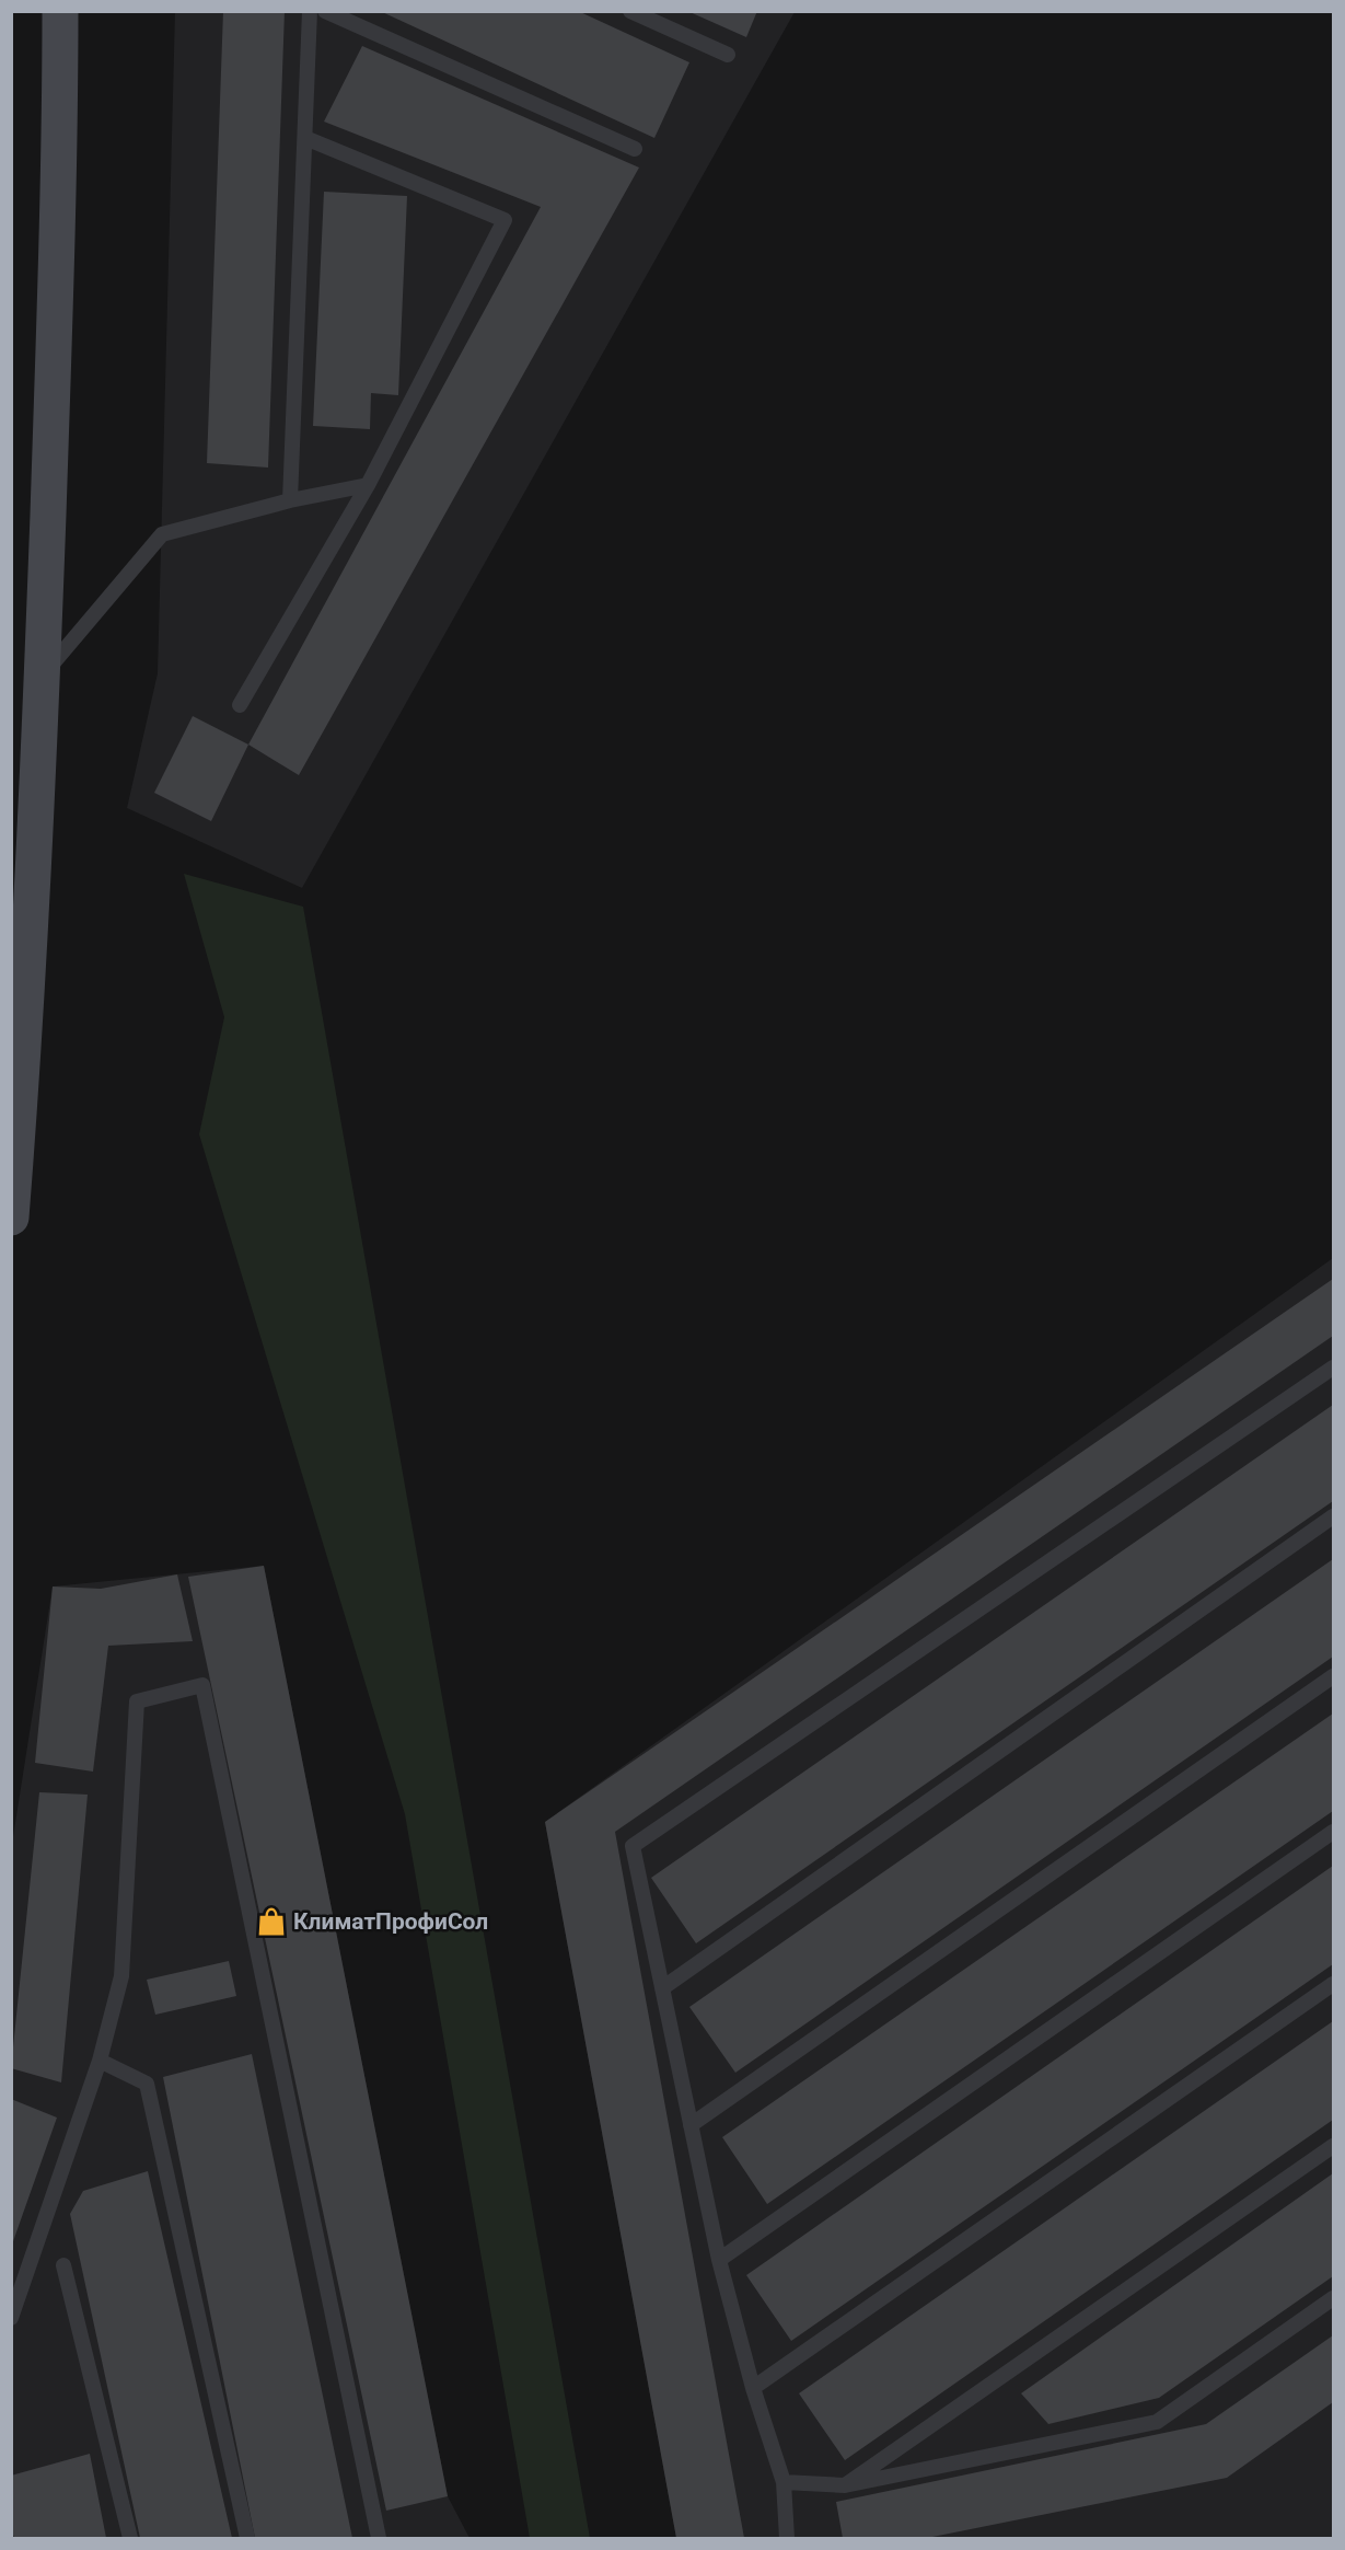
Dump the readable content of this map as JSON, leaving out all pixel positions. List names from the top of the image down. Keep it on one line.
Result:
{"places":{"shop":["КлиматПрофиСол"]}}
